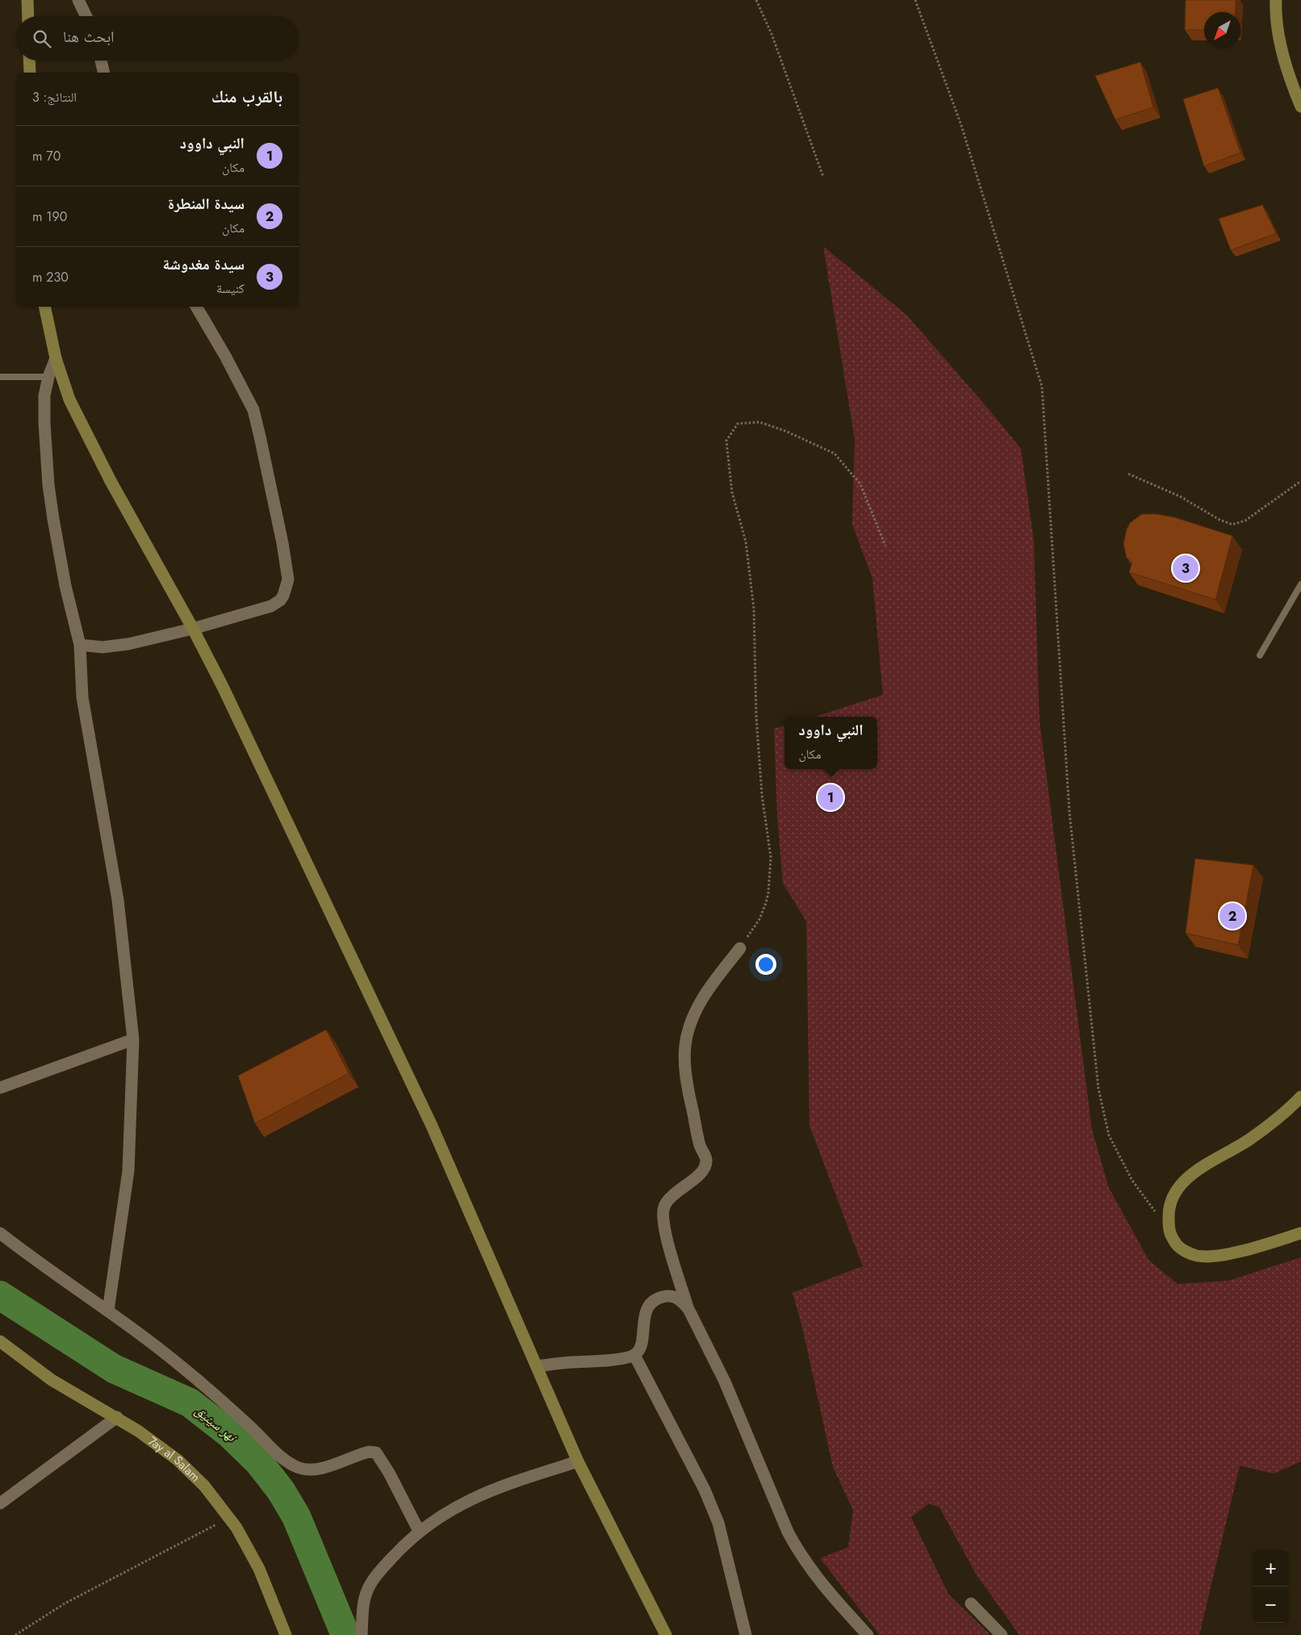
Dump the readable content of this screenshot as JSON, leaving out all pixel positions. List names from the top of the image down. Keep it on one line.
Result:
{"streets":{"street":["7ay al Salam"]},"water":["نهر سينيق"],"north":"bottom left","page":{"search":"ابحث هنا","heading":["بالقرب منك","النتائج: 3"],"list":[{"mark":"1","name":"النبي داوود","note":"مكان","value":"70 m"},{"mark":"2","name":"سيدة المنطرة","note":"مكان","value":"190 m"},{"mark":"3","name":"سيدة مغدوشة","note":"كنيسة","value":"230 m"}],"pins":["3","1","2"],"popup":["النبي داوود","مكان"],"map_buttons":["+","−"]}}
